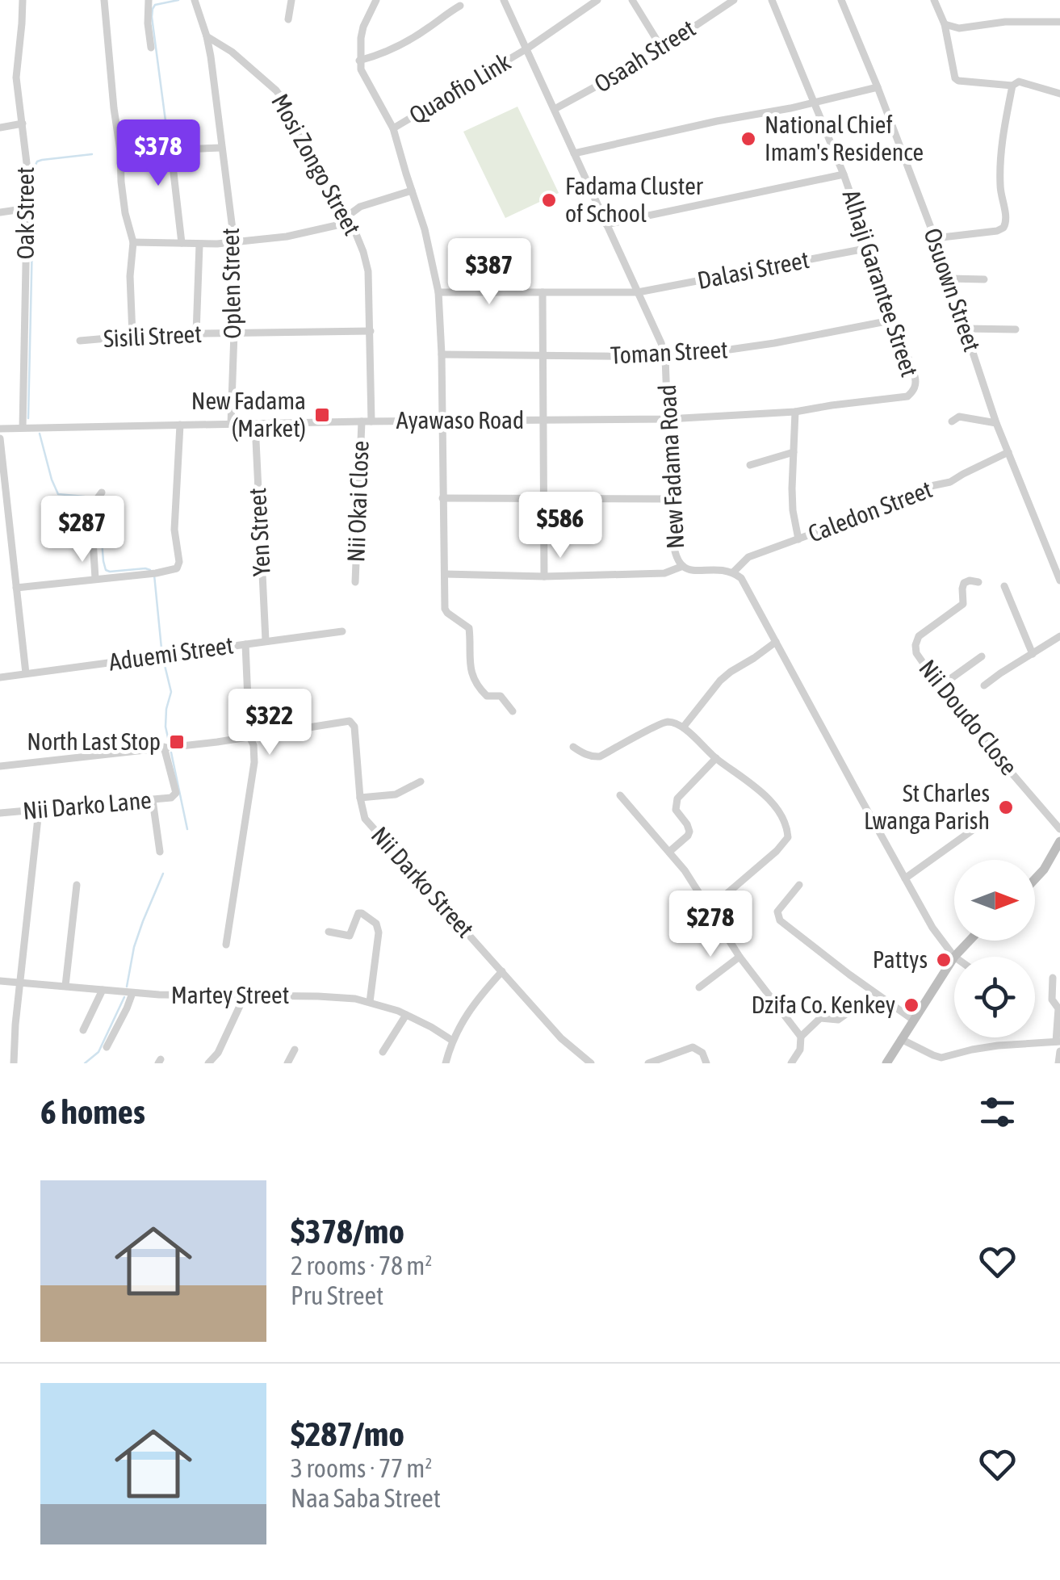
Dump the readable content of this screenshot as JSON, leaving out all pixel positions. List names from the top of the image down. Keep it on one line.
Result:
{"streets":{"street":["Osaah Street","Quaofio Link","Mosi Zongo Street","Oak Street","Dalasi Street","Oplen Street","Alhaji Garantee Street","Osuown Street","Sisili Street","Toman Street","Ayawaso Road","New Fadama Road","Nii Okai Close","Caledon Street","Yen Street","Aduemi Street","Nii Doudo Close","Nii Darko Lane","Nii Darko Street","Martey Street"]},"crossings":[["Osaah Street","New Fadama Road"],["Quaofio Link","New Fadama Road"],["Mosi Zongo Street","Oplen Street"],["Mosi Zongo Street","Sisili Street"],["Mosi Zongo Street","Ayawaso Road"],["Oak Street","Ayawaso Road"],["Dalasi Street","Alhaji Garantee Street"],["Dalasi Street","New Fadama Road"],["Oplen Street","Sisili Street"],["Oplen Street","Ayawaso Road"],["Alhaji Garantee Street","Toman Street"],["Alhaji Garantee Street","Ayawaso Road"],["Osuown Street","Caledon Street"],["Toman Street","New Fadama Road"],["Ayawaso Road","New Fadama Road"],["Ayawaso Road","Nii Okai Close"],["Ayawaso Road","Yen Street"],["New Fadama Road","Caledon Street"],["Yen Street","Aduemi Street"],["Nii Darko Lane","Nii Darko Street"]],"places":{"other":["National Chief Imam's Residence","Fadama Cluster of School","St Charles Lwanga Parish","Pattys","Dzifa Co. Kenkey"],"transit":["New Fadama (Market)","North Last Stop"]},"north":"right","page":{"price":["$378","$387","$586","$287","$322","$278"],"heading":"6 homes","list":[{"name":"$378/mo","note":"2 rooms · 78 m² · Pru Street"},{"name":"$287/mo","note":"3 rooms · 77 m² · Naa Saba Street"}]}}
